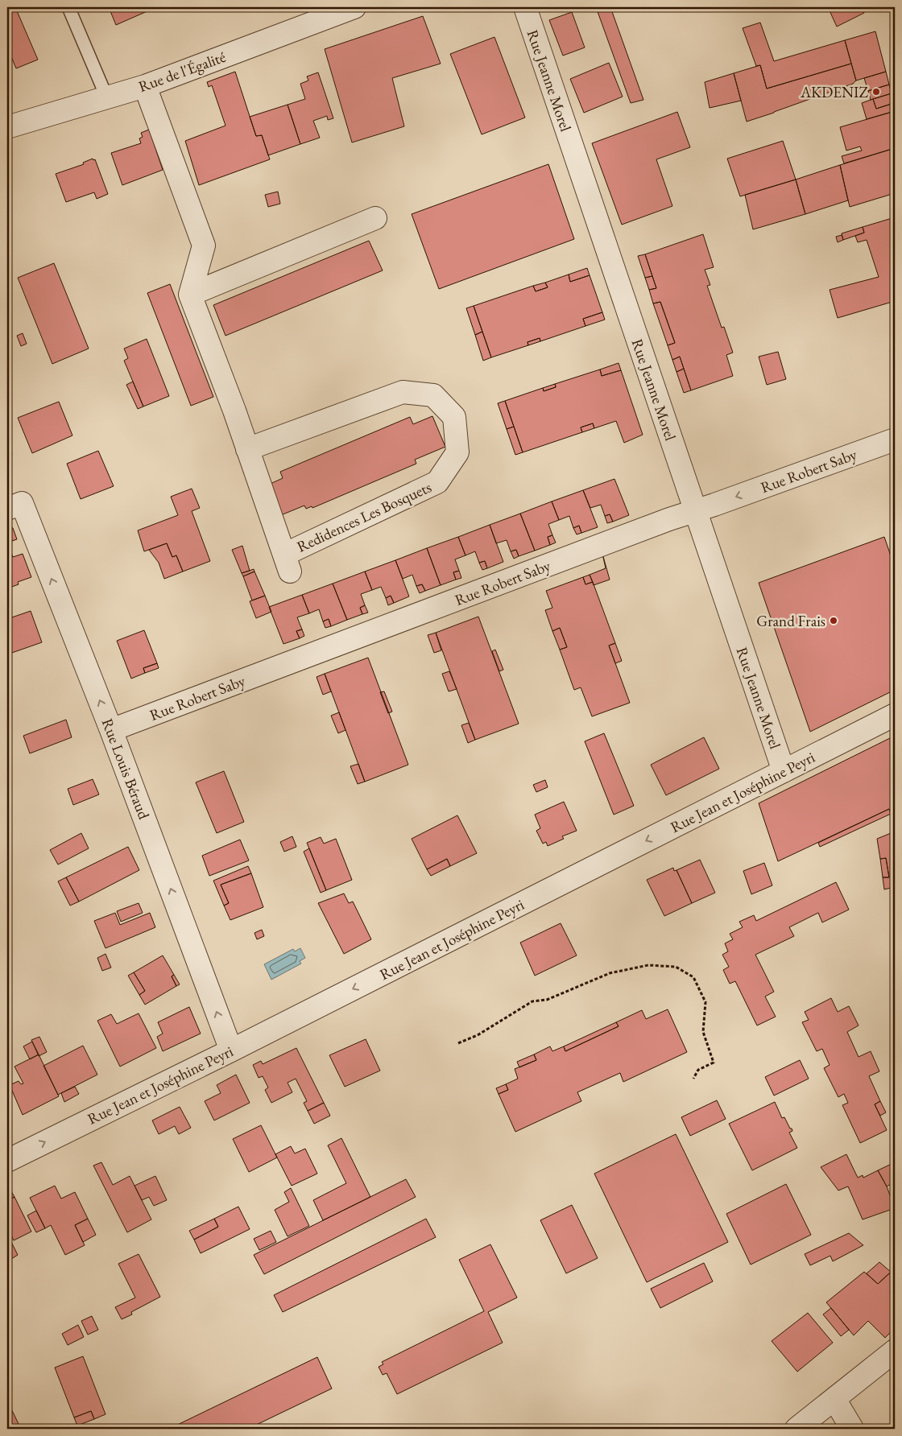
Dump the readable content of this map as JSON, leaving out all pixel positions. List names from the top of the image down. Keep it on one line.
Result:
{"streets":{"street":["Rue de l'Égalité","Rue Jeanne Morel","Rue Robert Saby","Redidences Les Bosquets","Rue Louis Béraud","Rue Jean et Joséphine Peyri"]},"crossings":[["Rue Jeanne Morel","Rue Robert Saby"],["Rue Jeanne Morel","Rue Jean et Joséphine Peyri"],["Rue Robert Saby","Rue Louis Béraud"],["Rue Louis Béraud","Rue Jean et Joséphine Peyri"]],"one_way":["Rue Louis Béraud"],"places":["AKDENIZ","Grand Frais"]}
